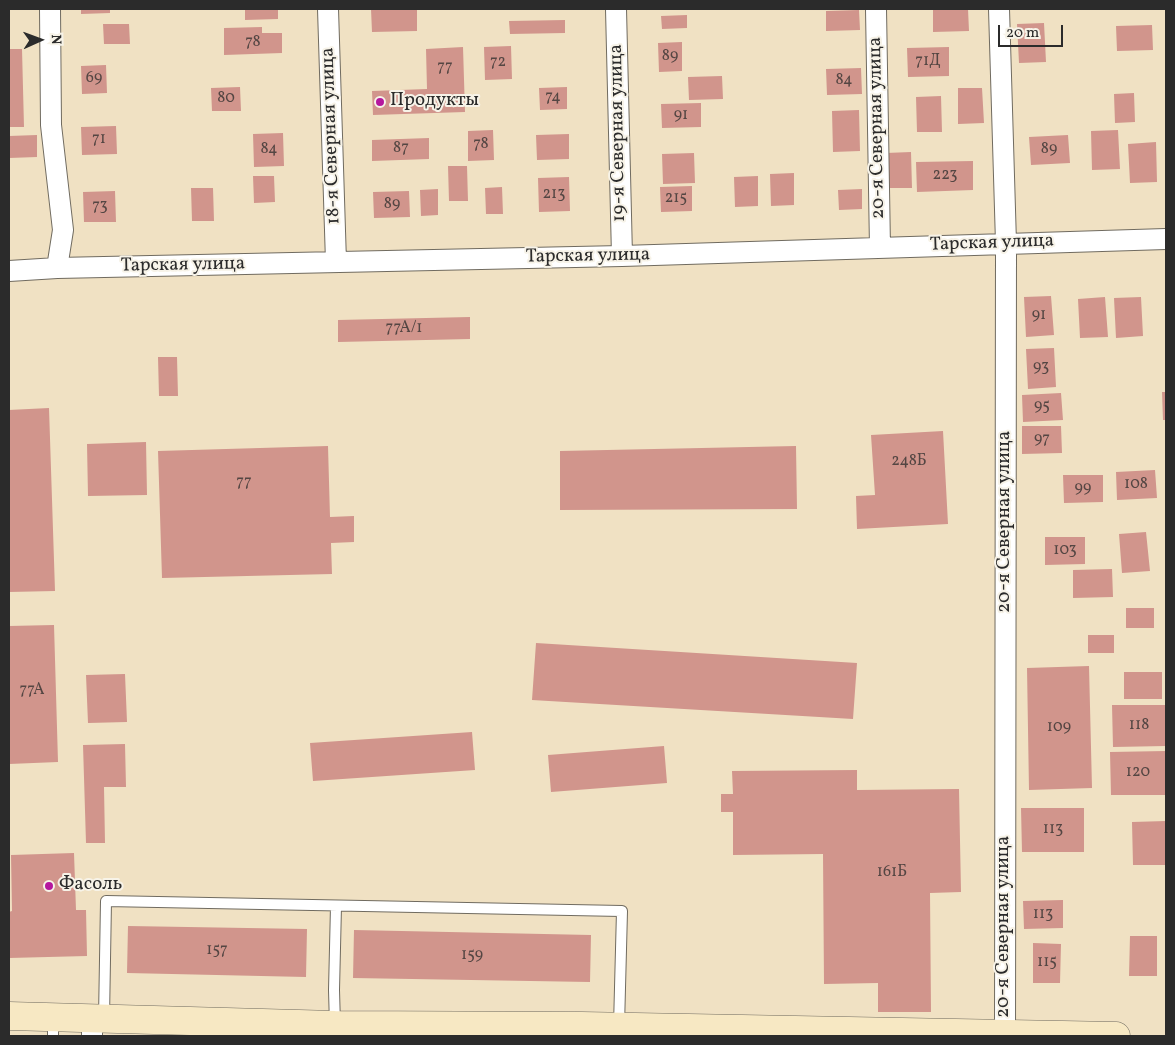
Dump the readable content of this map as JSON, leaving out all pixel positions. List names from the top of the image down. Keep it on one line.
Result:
{"streets":{"street":["20-я Северная улица","19-я Северная улица","18-я Северная улица","Тарская улица"]},"crossings":[["20-я Северная улица","Тарская улица"],["19-я Северная улица","Тарская улица"],["18-я Северная улица","Тарская улица"]],"places":["Продукты","Фасоль"],"house_numbers":["78","89","71Д","72","77","69","84","74","80","91","71","78","87","84","89","223","213","215","89","73","91","77А/1","93","95","97","248Б","77","108","99","103","77А","118","109","120","113","161Б","113","157","159","115"],"scale_bar":"20 m","north":"right"}
